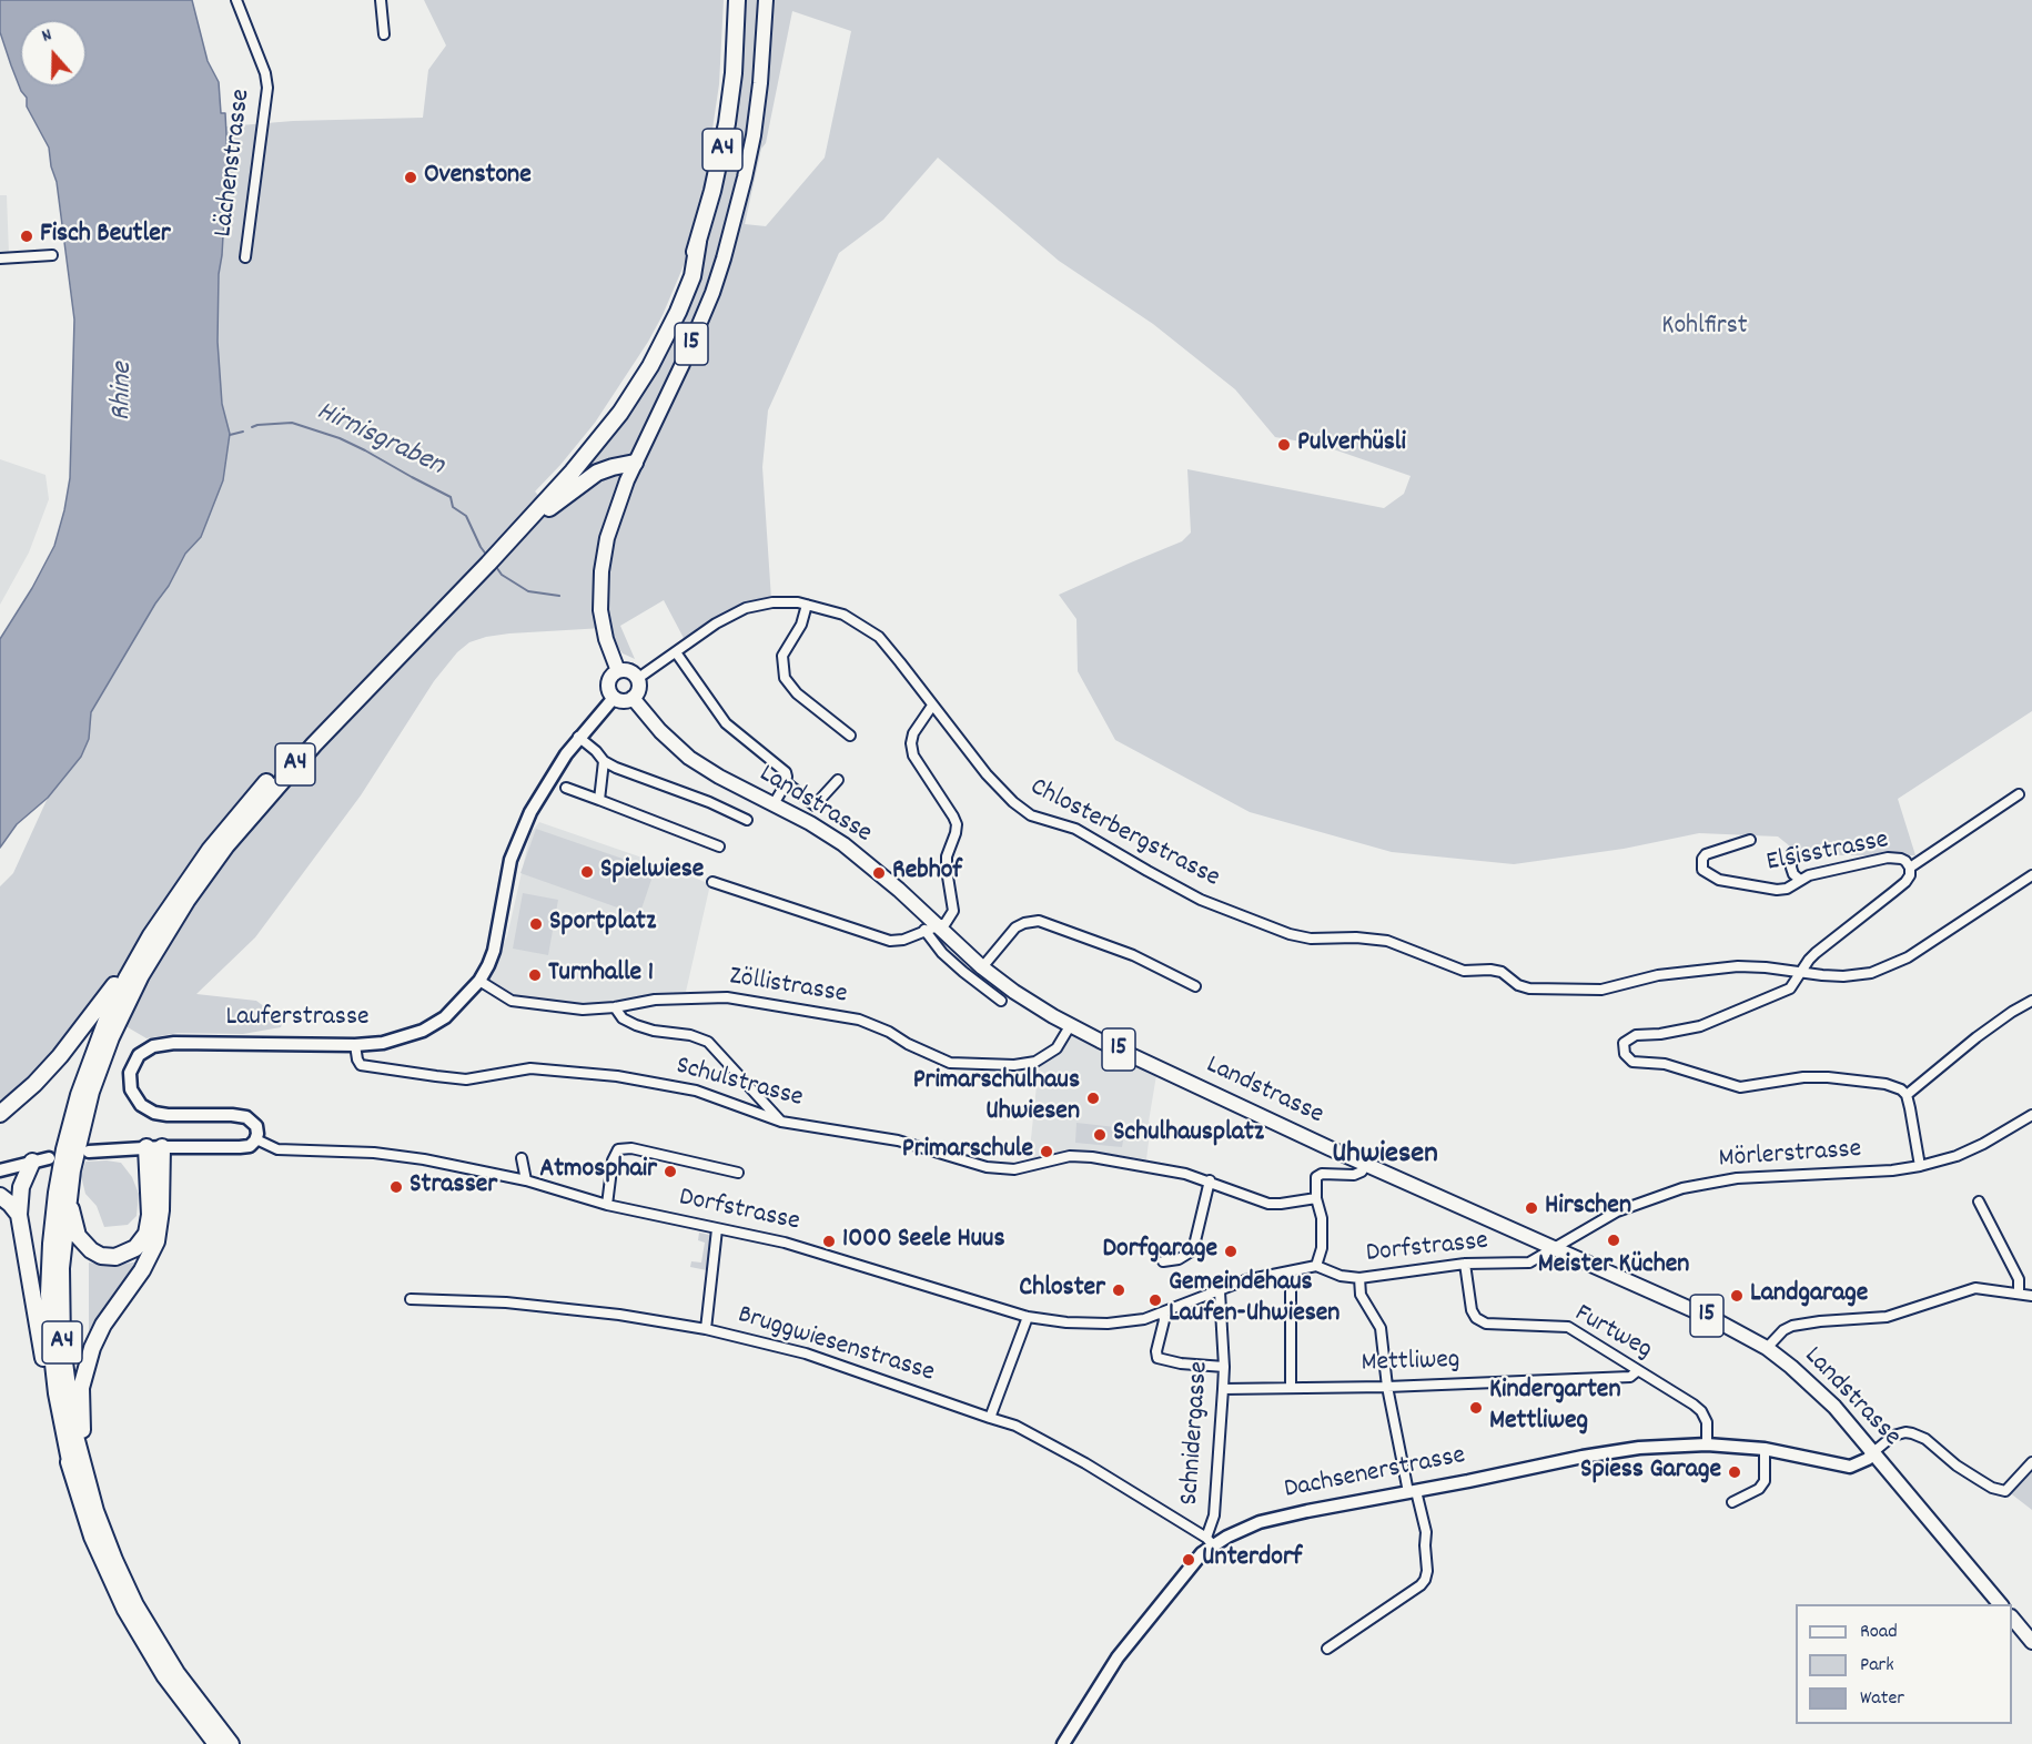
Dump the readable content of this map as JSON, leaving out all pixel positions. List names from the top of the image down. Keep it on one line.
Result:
{"streets":{"highway":["A4"],"main road":["15","Landstrasse"],"street":["Lächenstrasse","Chlosterbergstrasse","Elsisstrasse","Zöllistrasse","Lauferstrasse","Schulstrasse","Mörlerstrasse","Dorfstrasse","Furtweg","Bruggwiesenstrasse","Mettliweg","Schnidergasse","Dachsenerstrasse"]},"crossings":[["15","Landstrasse"],["15","Chlosterbergstrasse"],["15","Lauferstrasse"],["Landstrasse","Chlosterbergstrasse"],["Landstrasse","Zöllistrasse"],["Landstrasse","Lauferstrasse"],["Landstrasse","Mörlerstrasse"],["Landstrasse","Dorfstrasse"],["Landstrasse","Dachsenerstrasse"],["Chlosterbergstrasse","Elsisstrasse"],["Chlosterbergstrasse","Lauferstrasse"],["Zöllistrasse","Lauferstrasse"],["Lauferstrasse","Schulstrasse"],["Lauferstrasse","Dorfstrasse"],["Mörlerstrasse","Dorfstrasse"],["Dorfstrasse","Furtweg"],["Dorfstrasse","Schnidergasse"],["Furtweg","Mettliweg"],["Furtweg","Dachsenerstrasse"],["Bruggwiesenstrasse","Schnidergasse"],["Bruggwiesenstrasse","Dachsenerstrasse"],["Mettliweg","Schnidergasse"],["Schnidergasse","Dachsenerstrasse"]],"districts":["Uhwiesen"],"water":["Rhine","Hirnisgraben"],"parks":["Kohlfirst"],"places":["Ovenstone","Fisch Beutler","Pulverhüsli","Spielwiese","Rebhof","Sportplatz","Turnhalle 1","Primarschulhaus Uhwiesen","Schulhausplatz","Primarschule","Atmosphair","Strasser","Hirschen","Meister Küchen","1000 Seele Huus","Dorfgarage","Chloster","Landgarage","Gemeindehaus Laufen-Uhwiesen","Kindergarten Mettliweg","Spiess Garage","Unterdorf"],"legend":["Road","Park","Water"],"north":"top"}
